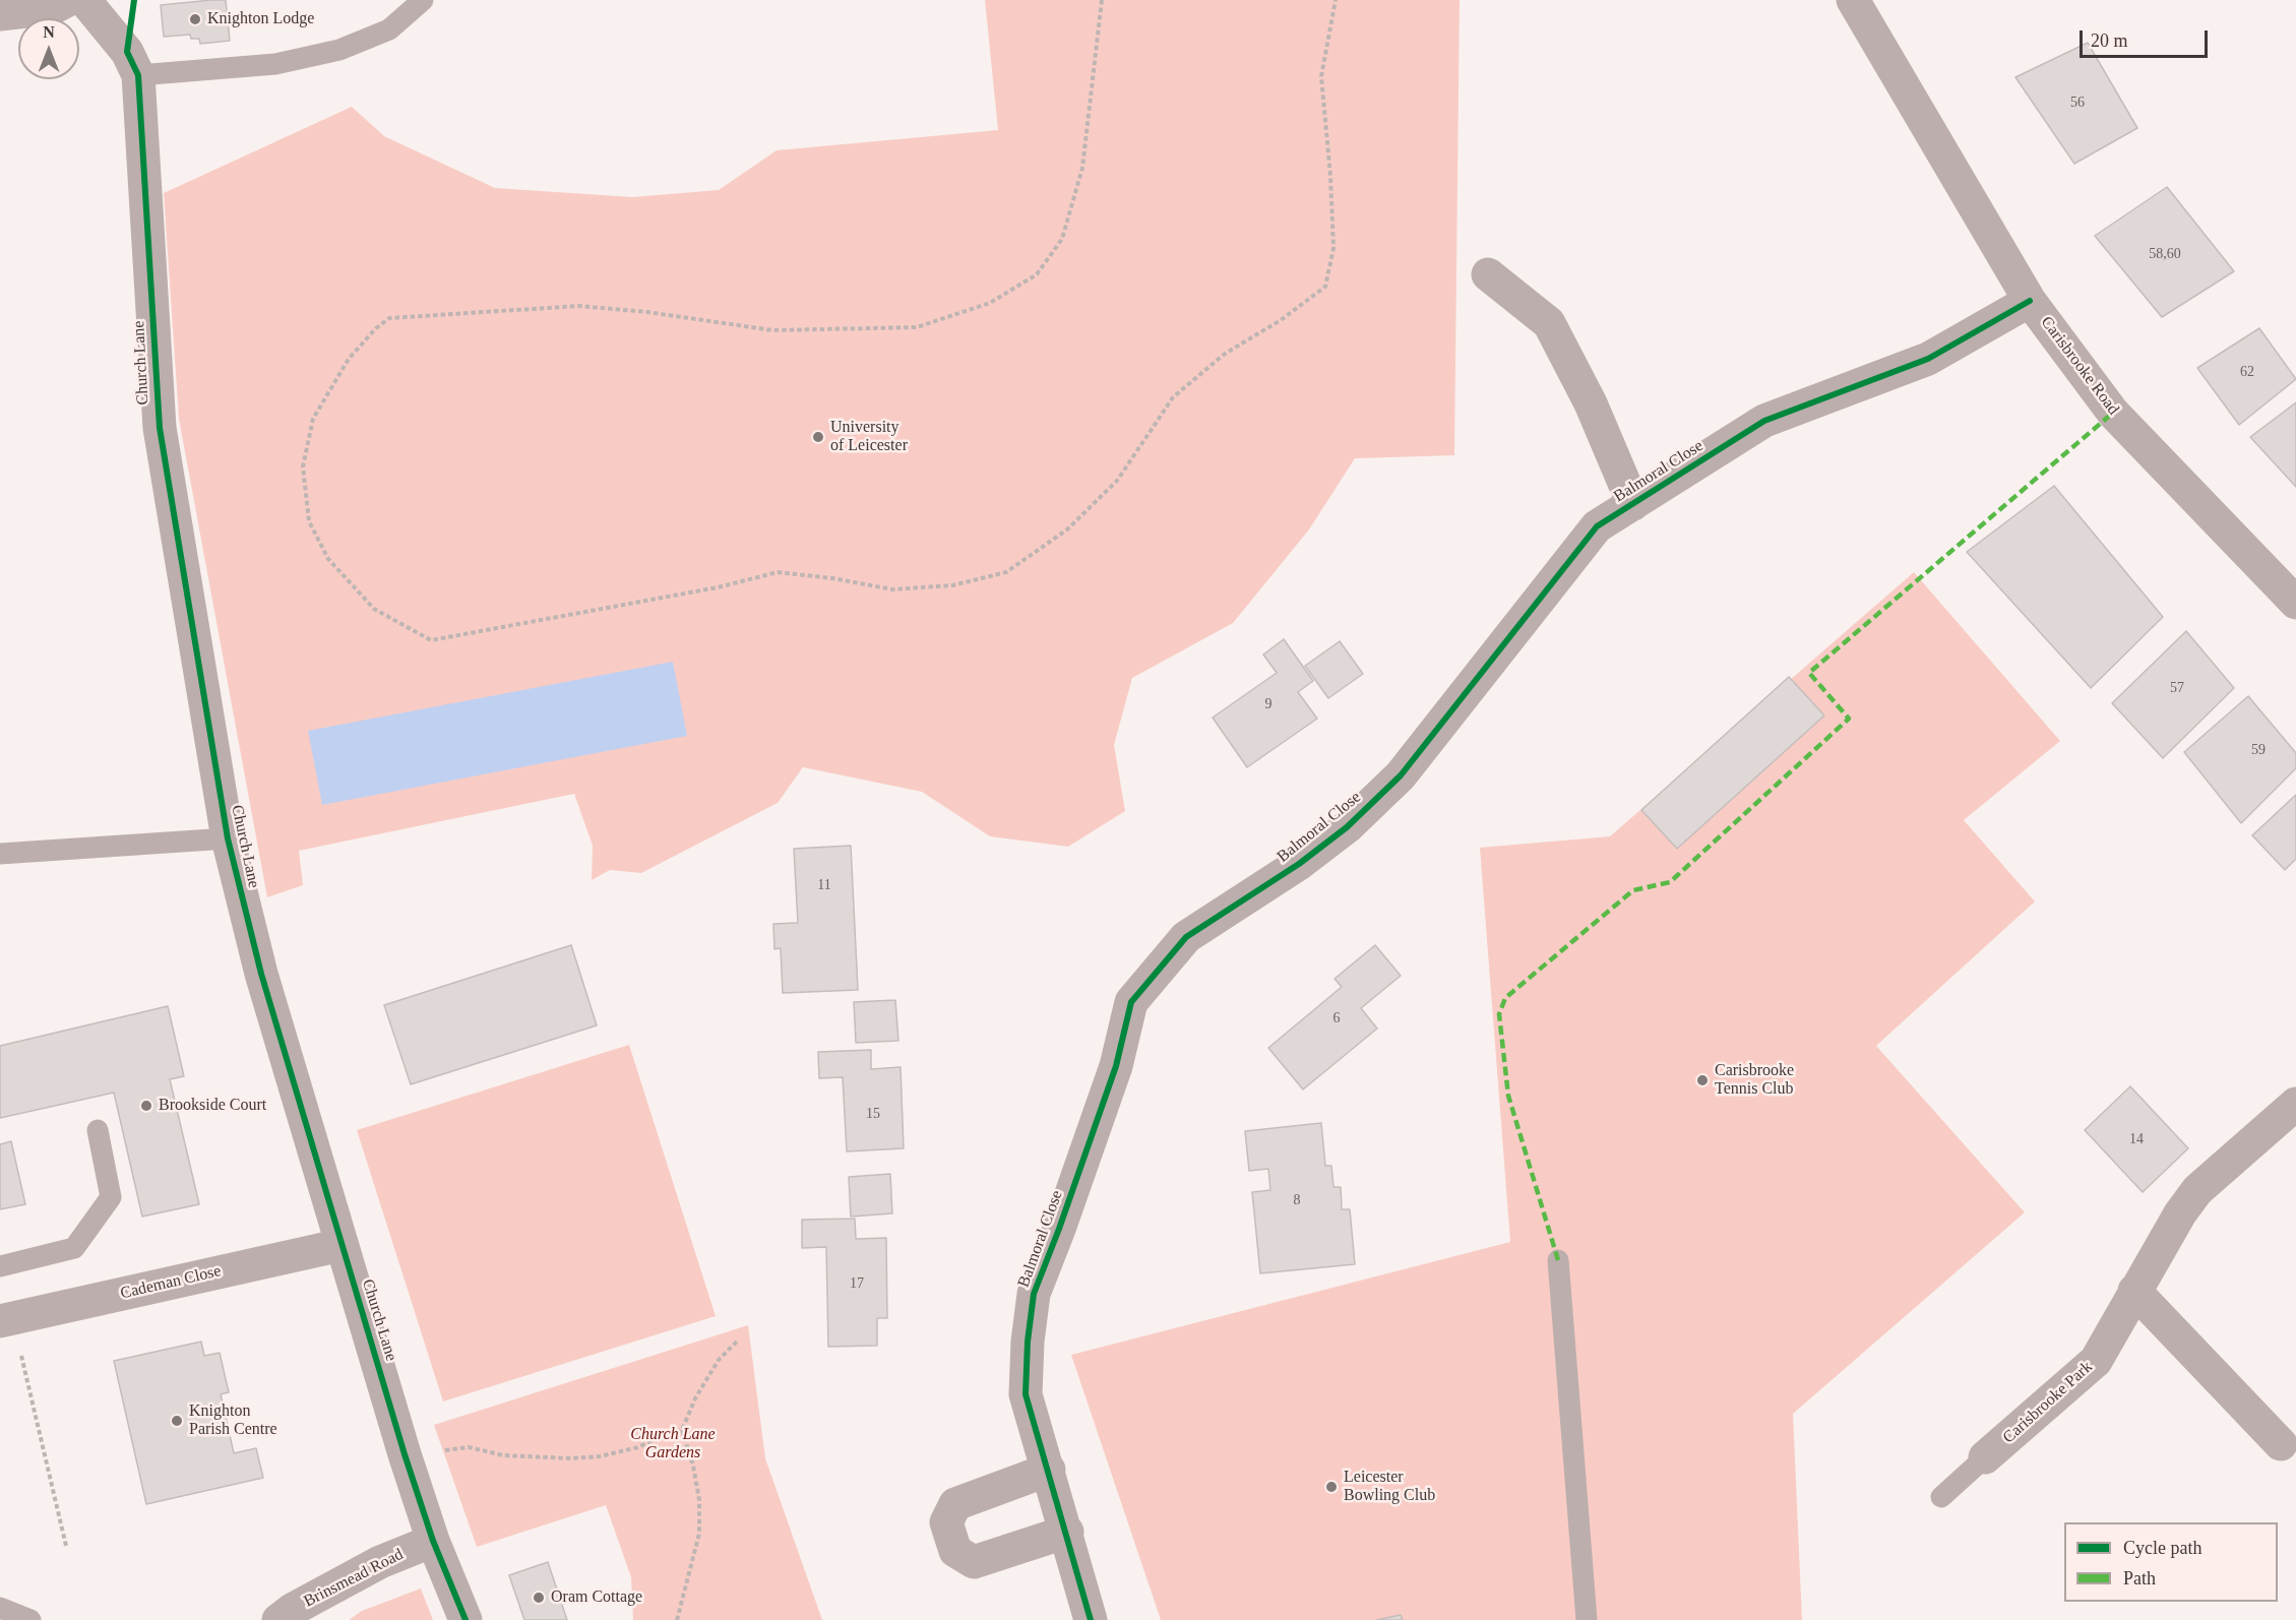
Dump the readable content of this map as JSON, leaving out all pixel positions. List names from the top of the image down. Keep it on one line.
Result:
{"streets":{"street":["Church Lane","Carisbrooke Road","Balmoral Close","Cademan Close","Carisbrooke Park","Brinsmead Road"]},"crossings":[["Church Lane","Cademan Close"],["Church Lane","Brinsmead Road"],["Carisbrooke Road","Balmoral Close"]],"parks":["Church Lane Gardens"],"places":["Knighton Lodge","University of Leicester","Carisbrooke Tennis Club","Brookside Court","Knighton Parish Centre","Leicester Bowling Club","Oram Cottage"],"house_numbers":["56","58,60","62","57","9","59","11","6","15","14","8","17"],"legend":["Cycle path","Path"],"scale_bar":"20 m","north":"top"}
